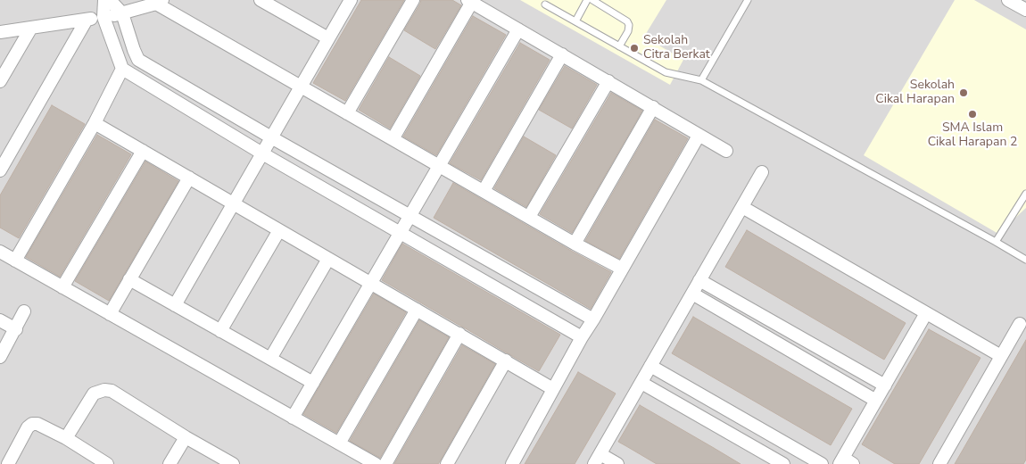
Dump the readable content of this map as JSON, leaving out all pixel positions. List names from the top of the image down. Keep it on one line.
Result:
{"places":["Sekolah Citra Berkat","Sekolah Cikal Harapan","SMA Islam Cikal Harapan 2"]}
